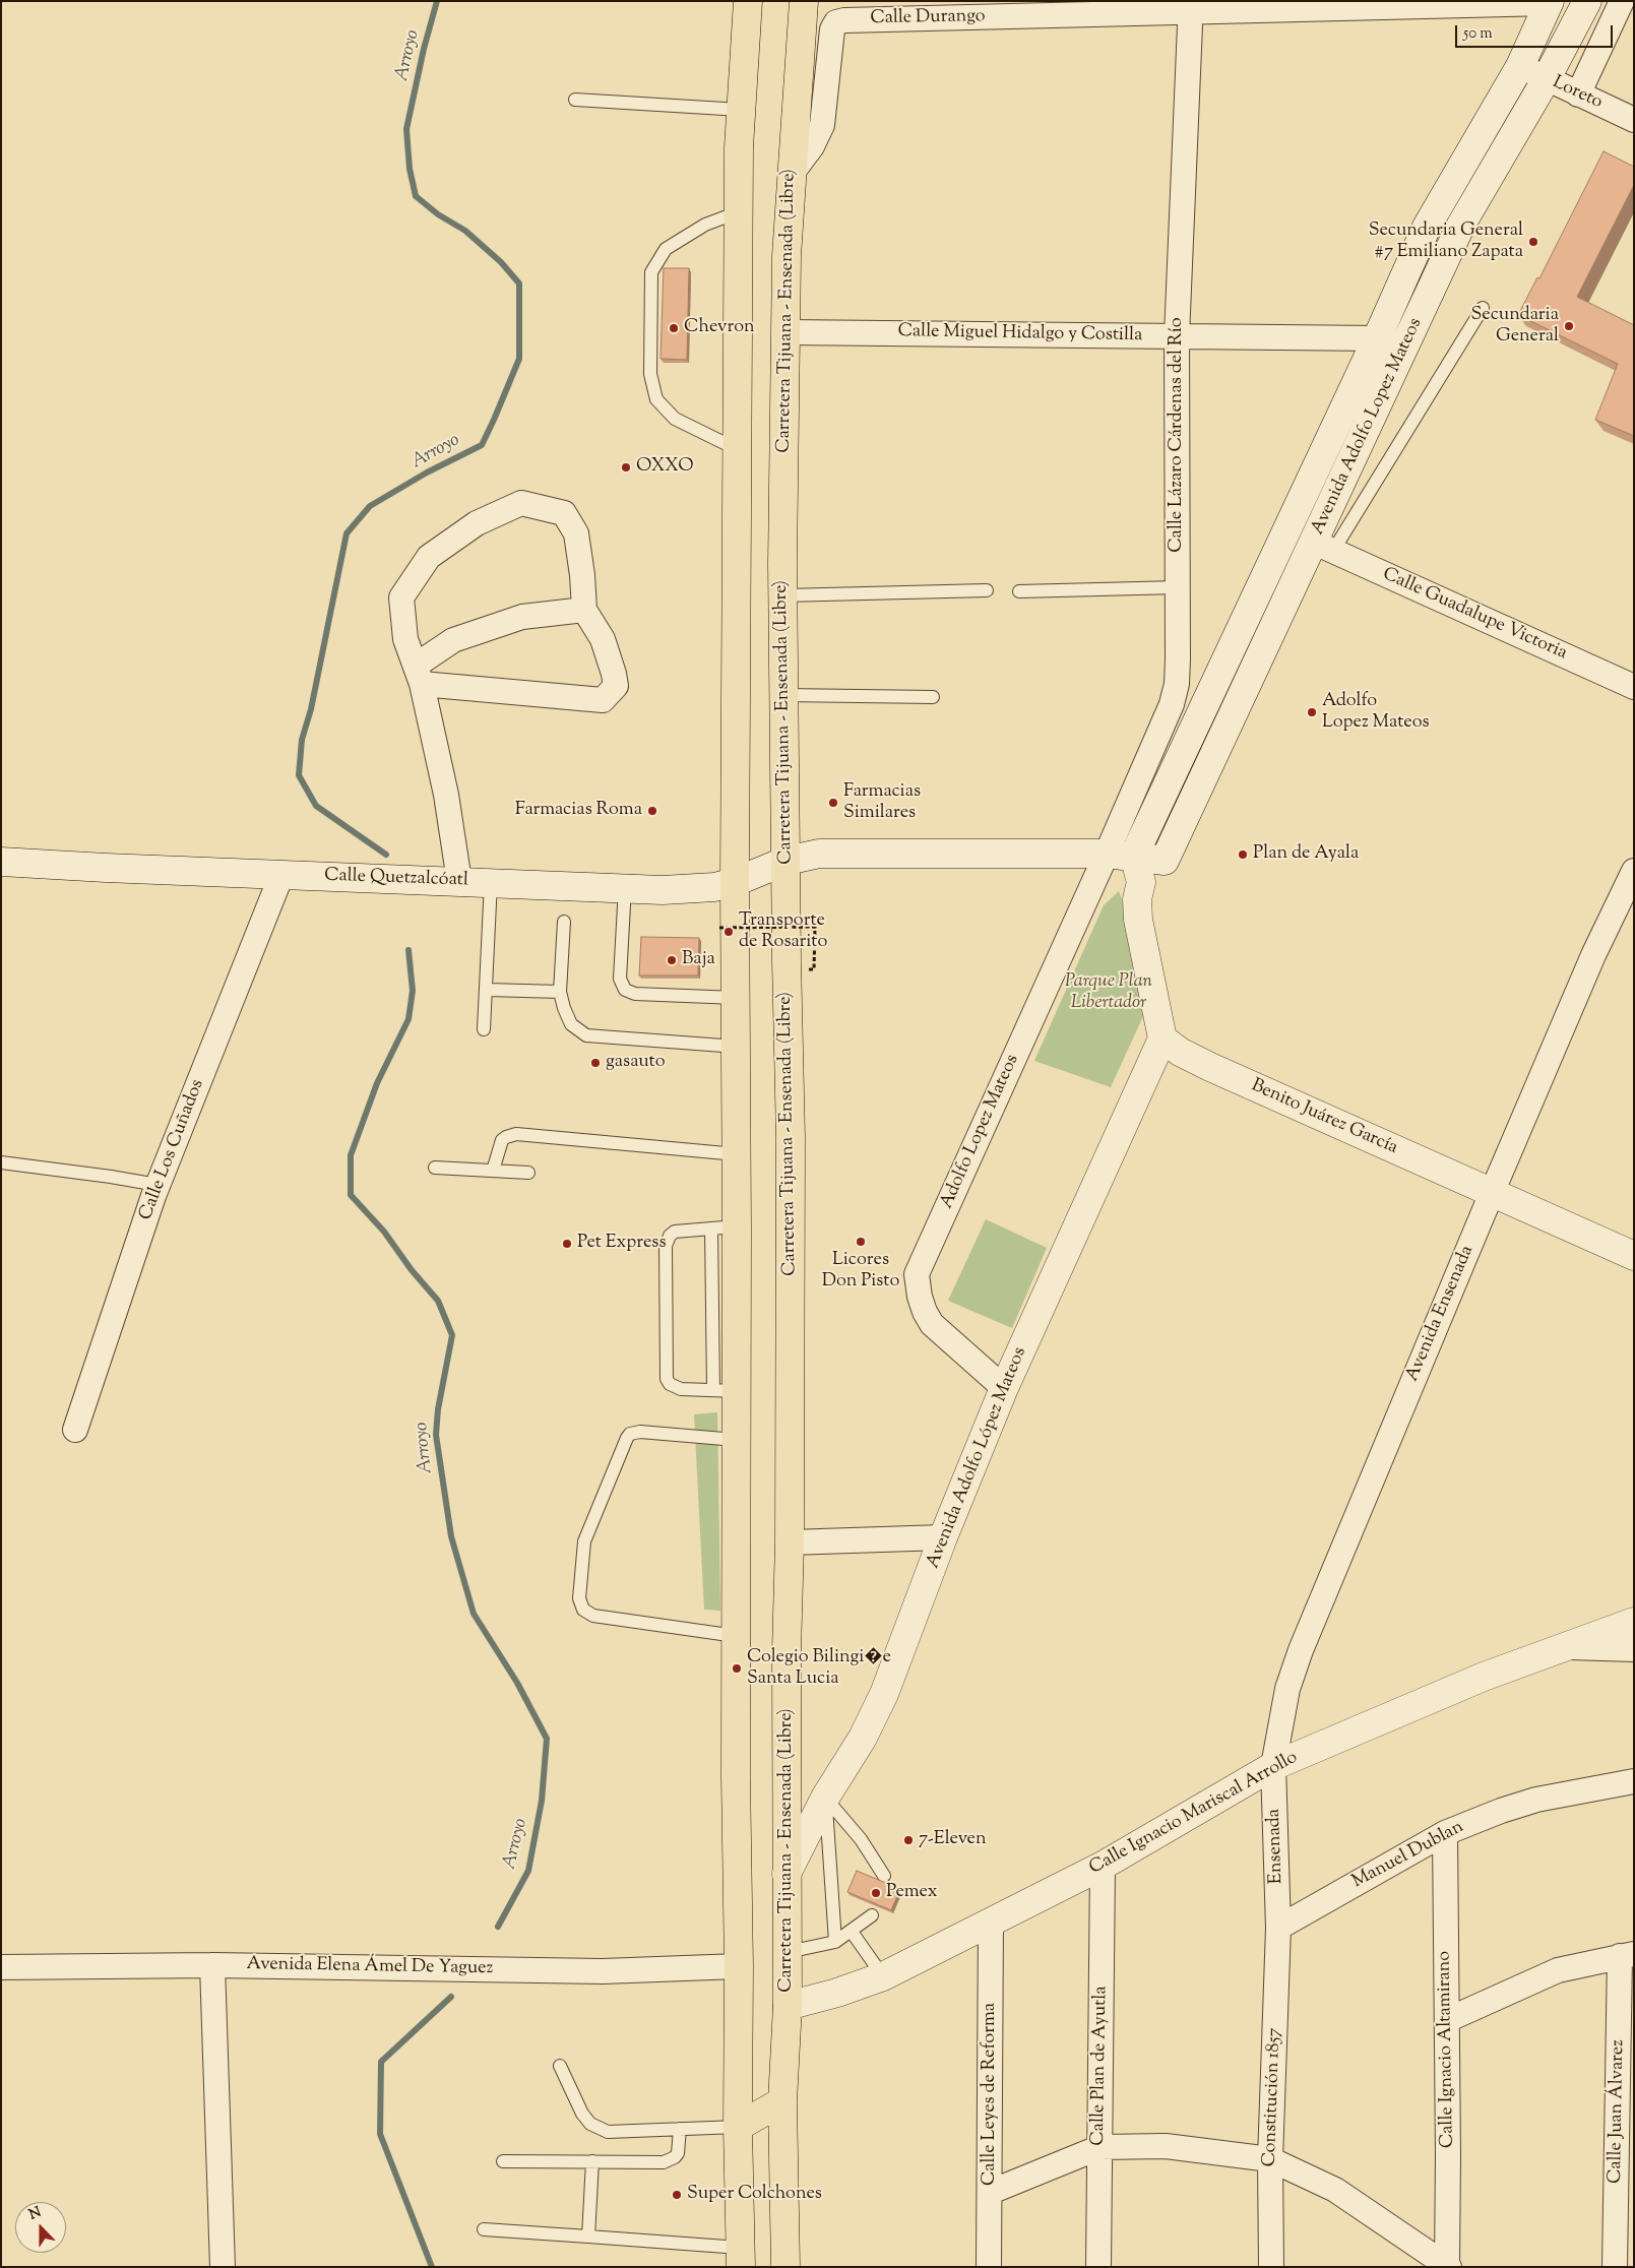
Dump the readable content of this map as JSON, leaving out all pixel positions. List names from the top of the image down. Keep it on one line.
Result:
{"streets":{"highway":["Carretera Tijuana - Ensenada (Libre)"],"main road":["Avenida Adolfo Lopez Mateos","Calle Quetzalcóatl","Benito Juárez García","Avenida Adolfo López Mateos","Calle Ignacio Mariscal Arrollo"],"street":["Calle Durango","Loreto","Calle Miguel Hidalgo y Costilla","Calle Lázaro Cárdenas del Río","Calle Guadalupe Victoria","Adolfo Lopez Mateos","Calle Los Cuñados","Avenida Ensenada","Ensenada","Manuel Dublan","Avenida Elena Ámel De Yaguez","Calle Ignacio Altamirano","Calle Plan de Ayutla","Calle Leyes de Reforma","Constitución 1857","Calle Juan Álvarez"]},"crossings":[["Calle Durango","Carretera Tijuana - Ensenada (Libre)"],["Calle Durango","Avenida Adolfo Lopez Mateos"],["Calle Durango","Calle Lázaro Cárdenas del Río"],["Loreto","Avenida Adolfo Lopez Mateos"],["Carretera Tijuana - Ensenada (Libre)","Calle Miguel Hidalgo y Costilla"],["Carretera Tijuana - Ensenada (Libre)","Calle Quetzalcóatl"],["Carretera Tijuana - Ensenada (Libre)","Avenida Adolfo López Mateos"],["Carretera Tijuana - Ensenada (Libre)","Calle Ignacio Mariscal Arrollo"],["Calle Miguel Hidalgo y Costilla","Avenida Adolfo Lopez Mateos"],["Calle Miguel Hidalgo y Costilla","Calle Lázaro Cárdenas del Río"],["Avenida Adolfo Lopez Mateos","Calle Guadalupe Victoria"],["Calle Lázaro Cárdenas del Río","Adolfo Lopez Mateos"],["Calle Quetzalcóatl","Calle Los Cuñados"],["Benito Juárez García","Avenida Ensenada"],["Benito Juárez García","Avenida Adolfo López Mateos"],["Adolfo Lopez Mateos","Avenida Adolfo López Mateos"],["Avenida Ensenada","Calle Ignacio Mariscal Arrollo"],["Avenida Ensenada","Ensenada"],["Calle Ignacio Mariscal Arrollo","Ensenada"],["Calle Ignacio Mariscal Arrollo","Calle Plan de Ayutla"],["Calle Ignacio Mariscal Arrollo","Calle Leyes de Reforma"],["Ensenada","Manuel Dublan"],["Ensenada","Constitución 1857"],["Manuel Dublan","Calle Ignacio Altamirano"],["Manuel Dublan","Constitución 1857"]],"water":["Arroyo"],"parks":["Parque Plan Libertador"],"places":["Secundaria General #7 Emiliano Zapata","Secundaria General","Chevron","OXXO","Adolfo Lopez Mateos","Farmacias Similares","Farmacias Roma","Plan de Ayala","Transporte de Rosarito","Baja","gasauto","Licores Don Pisto","Pet Express","Colegio Bilingi�e Santa Lucia","7-Eleven","Pemex","Super Colchones"],"scale_bar":"50 m","north":"top"}
